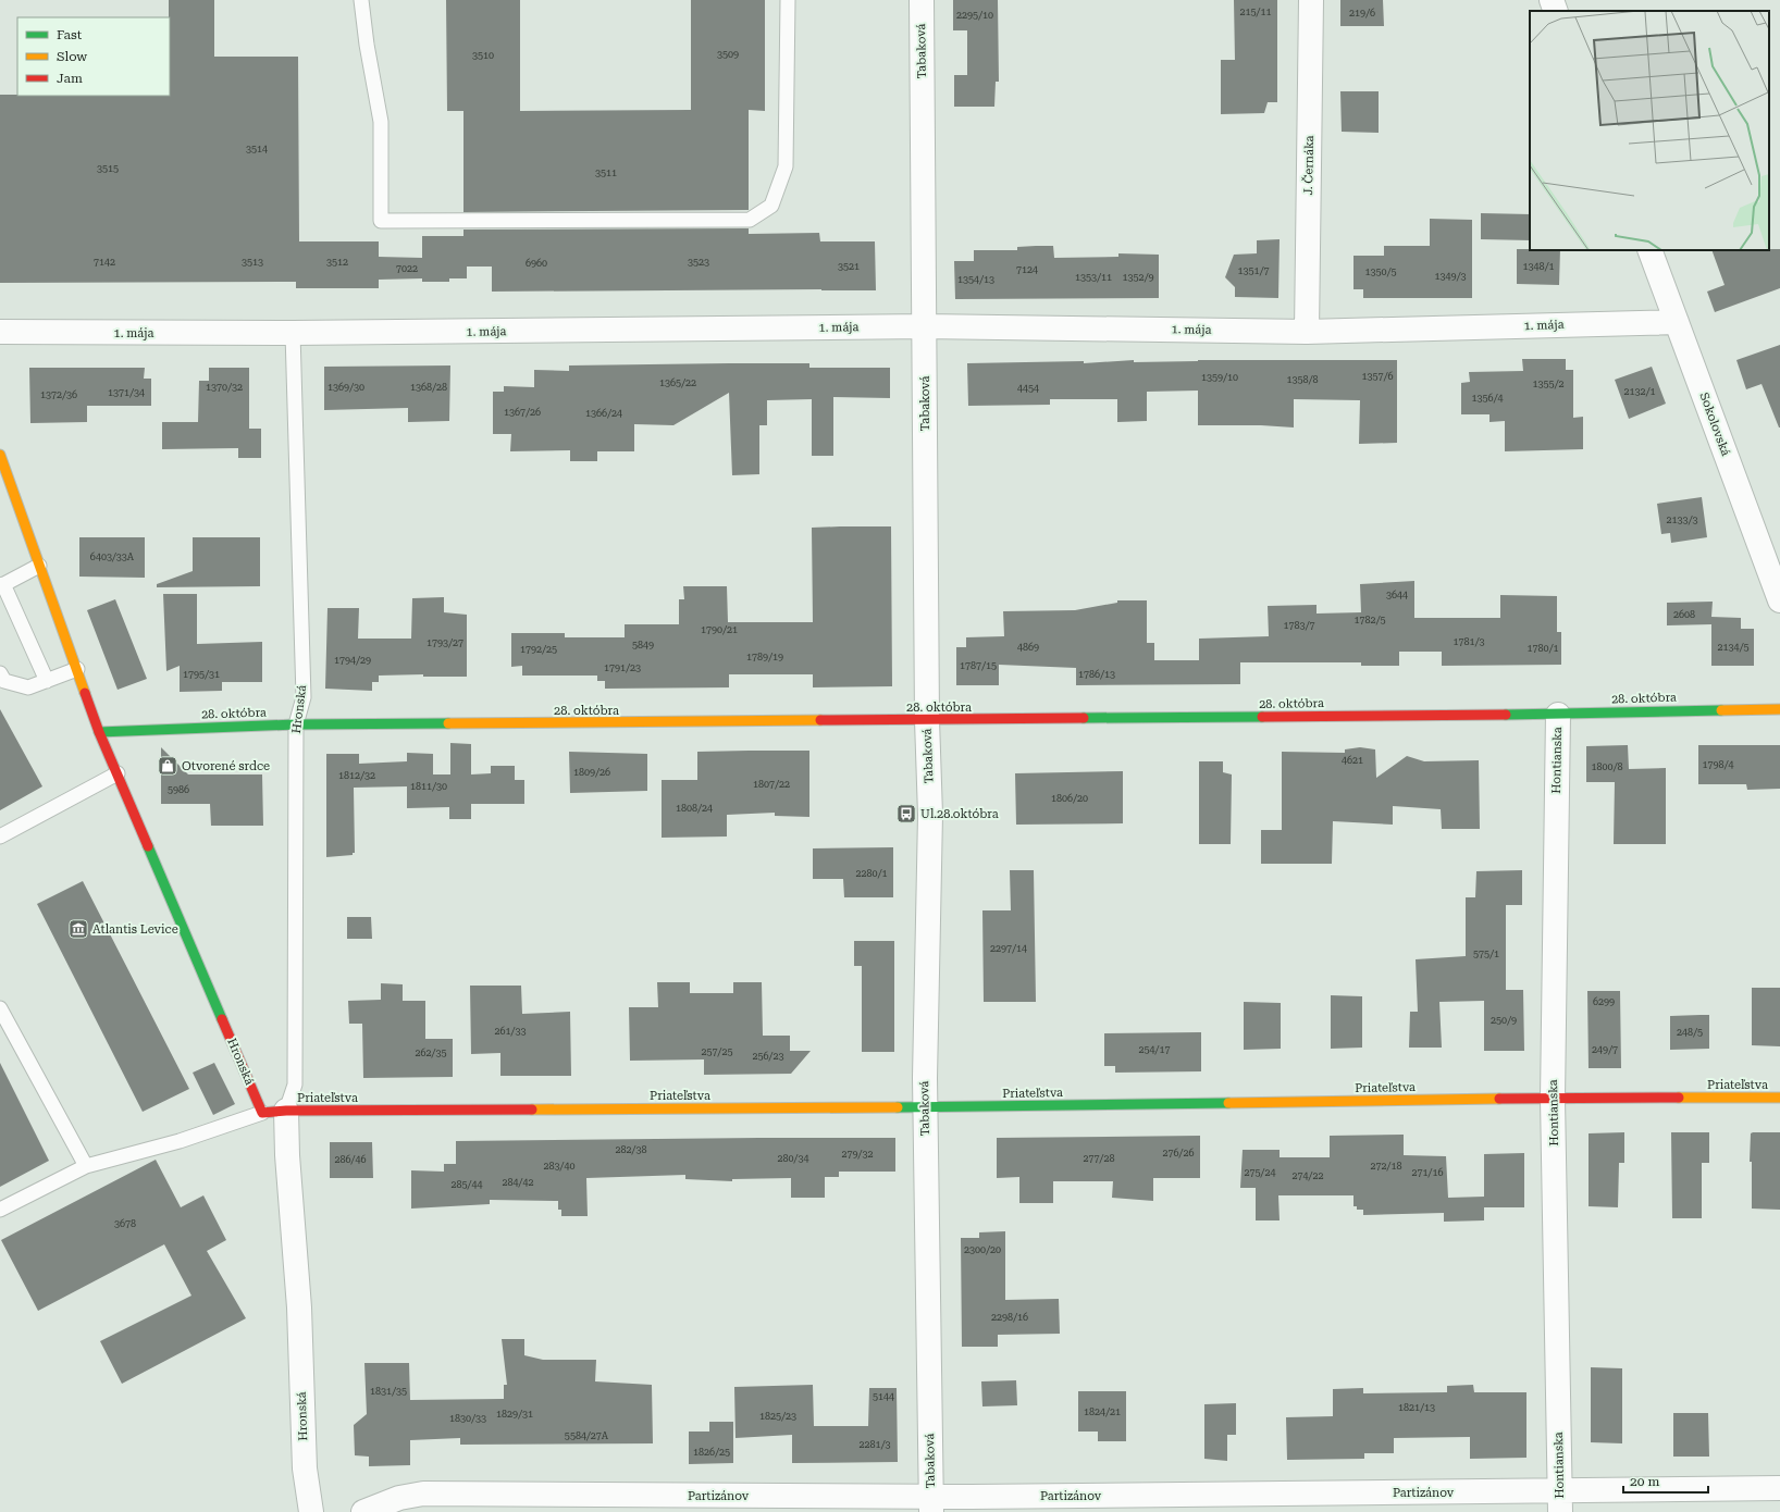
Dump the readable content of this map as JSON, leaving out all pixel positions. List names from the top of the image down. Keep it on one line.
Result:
{"streets":{"street":["Tabaková","J. Černáka","1. mája","Sokolovská","28. októbra","Hronská","Hontianska","Priateľstva","Partizánov"]},"crossings":[["Tabaková","1. mája"],["Tabaková","28. októbra"],["Tabaková","Priateľstva"],["Tabaková","Partizánov"],["J. Černáka","1. mája"],["1. mája","Sokolovská"],["1. mája","Hronská"],["28. októbra","Hronská"],["28. októbra","Hontianska"],["Hronská","Priateľstva"],["Hontianska","Priateľstva"],["Hontianska","Partizánov"]],"places":{"shop":["Otvorené srdce"],"bus stop":["Ul.28.októbra"],"museum":["Atlantis Levice"]},"house_numbers":["215/11","219/6","2295/10","3509","3510","3514","3515","3511","7142","3513","3512","3523","6960","3521","1348/1","7022","7124","1351/7","1350/5","1349/3","1353/11","1352/9","1354/13","1357/6","1359/10","1358/8","1365/22","1355/2","1370/32","1369/30","1368/28","4454","2132/1","1371/34","1372/36","1356/4","1367/26","1366/24","2133/3","6403/33A","3644","2608","1782/5","1783/7","1790/21","1781/3","1793/27","5849","4869","2134/5","1780/1","1792/25","1789/19","1794/29","1787/15","1791/23","1795/31","1786/13","4621","1798/4","1800/8","1809/26","1812/32","1807/22","1811/30","5986","1806/20","1808/24","2280/1","2297/14","575/1","6299","250/9","261/33","248/5","254/17","249/7","257/25","262/35","256/23","282/38","276/26","279/32","280/34","277/28","286/46","283/40","272/18","275/24","271/16","274/22","284/42","285/44","3678","2300/20","2298/16","1831/35","5144","1821/13","1824/21","1829/31","1825/23","1830/33","5584/27A","2281/3","1826/25"],"legend":["Fast","Slow","Jam"],"scale_bar":"20 m"}
